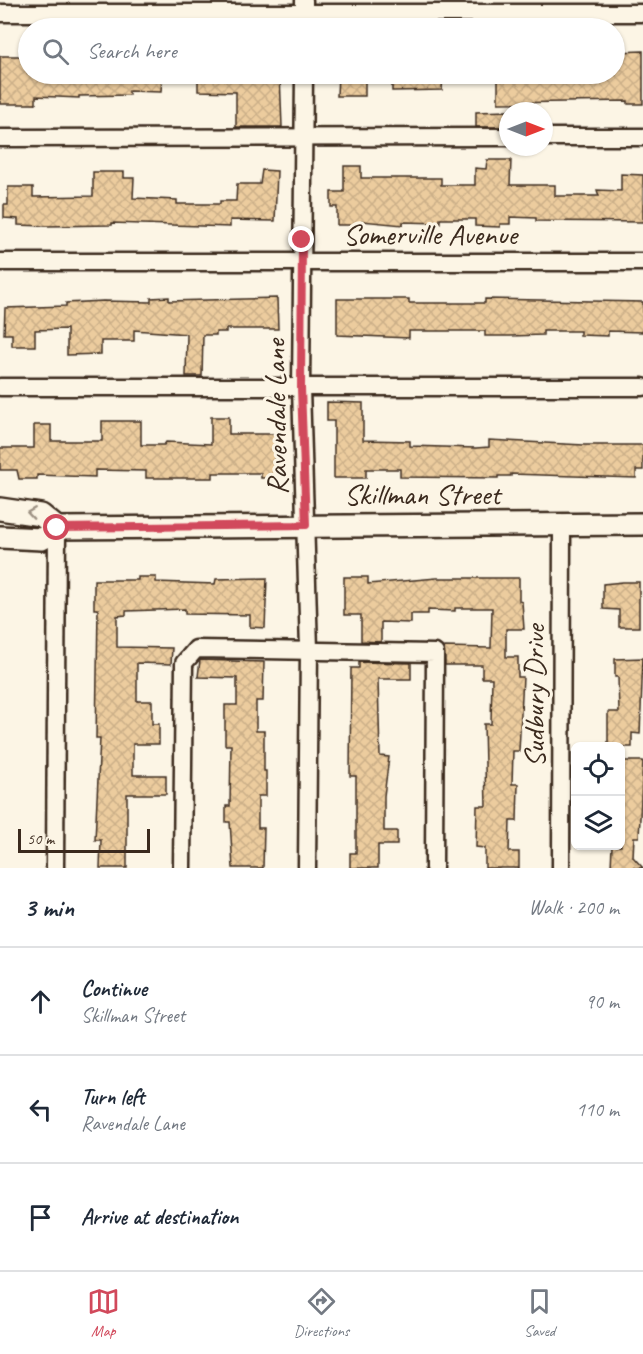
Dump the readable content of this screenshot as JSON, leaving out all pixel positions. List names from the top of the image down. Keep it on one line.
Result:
{"streets":{"main road":["Skillman Street"],"street":["Somerville Avenue","Ravendale Lane","Sudbury Drive"]},"crossings":[["Somerville Avenue","Ravendale Lane"],["Ravendale Lane","Skillman Street"],["Skillman Street","Sudbury Drive"]],"scale_bar":"50 m","north":"right","page":{"search":"Search here","scale":"50 m","heading":["3 min","Walk · 200 m"],"list":[["Continue","Skillman Street","90 m"],["Turn left","Ravendale Lane","110 m"],"Arrive at destination"],"nav":["Map","Directions","Saved"]}}
